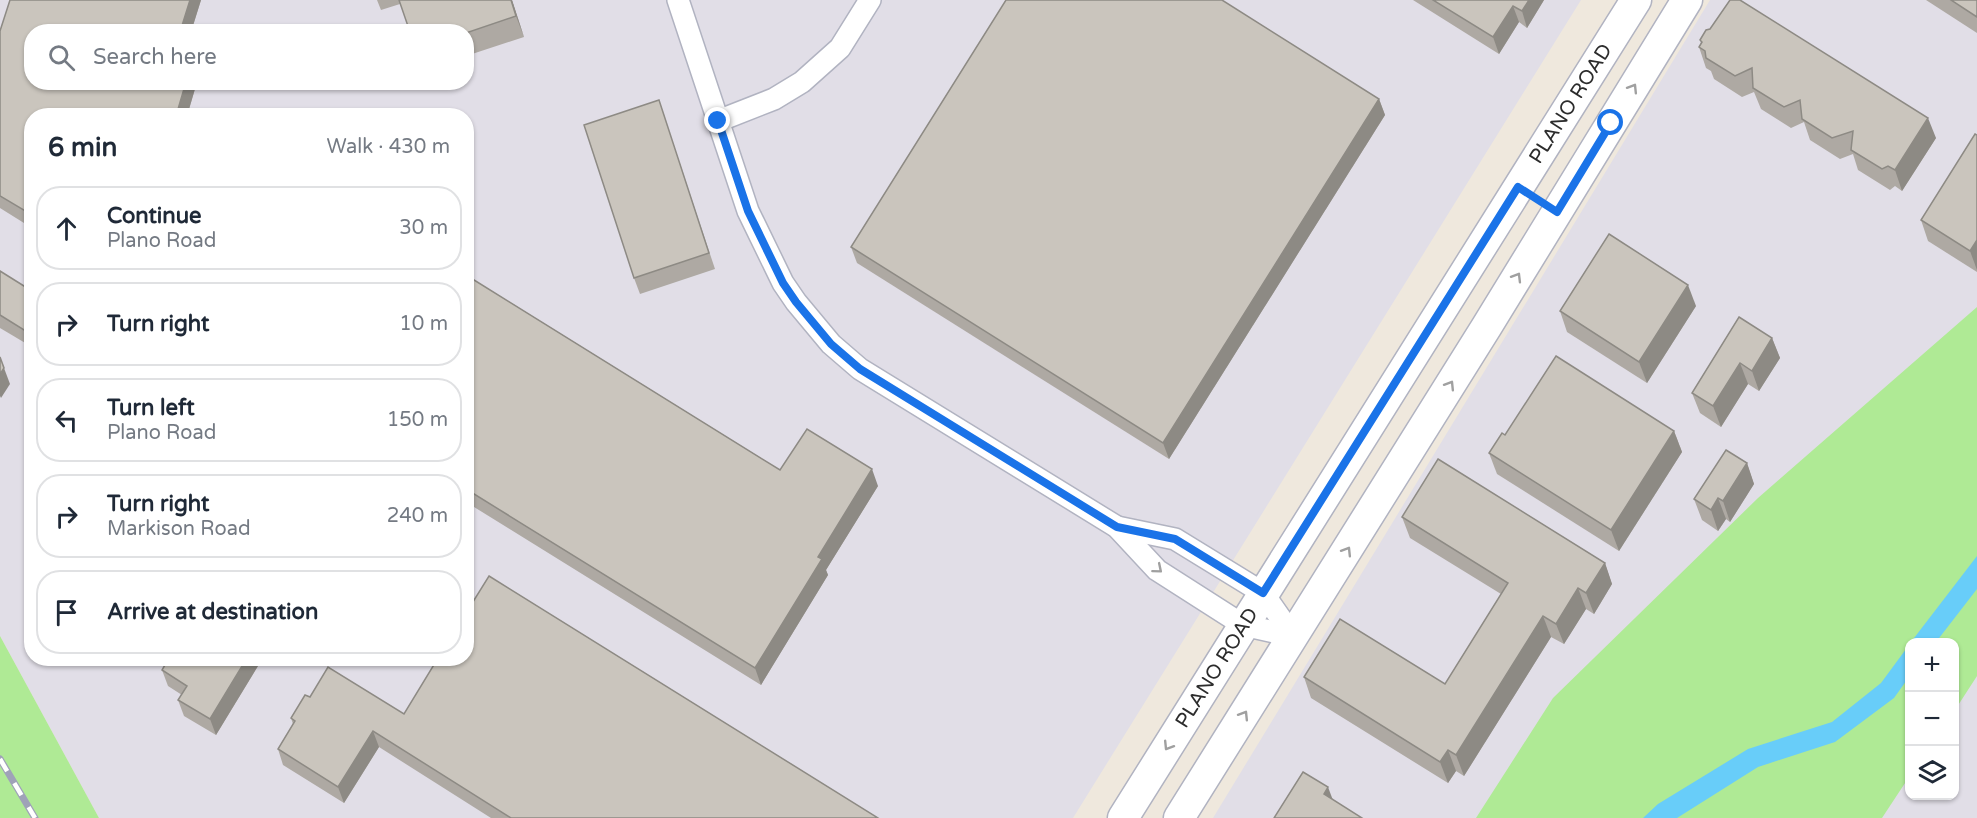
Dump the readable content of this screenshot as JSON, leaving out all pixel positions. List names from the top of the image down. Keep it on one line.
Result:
{"streets":{"main road":["PLANO ROAD"]},"page":{"search":"Search here","heading":["6 min","Walk · 430 m"],"list":[["Continue","Plano Road","30 m"],["Turn right","10 m"],["Turn left","Plano Road","150 m"],["Turn right","Markison Road","240 m"],"Arrive at destination"],"map_buttons":["+","−"]}}
